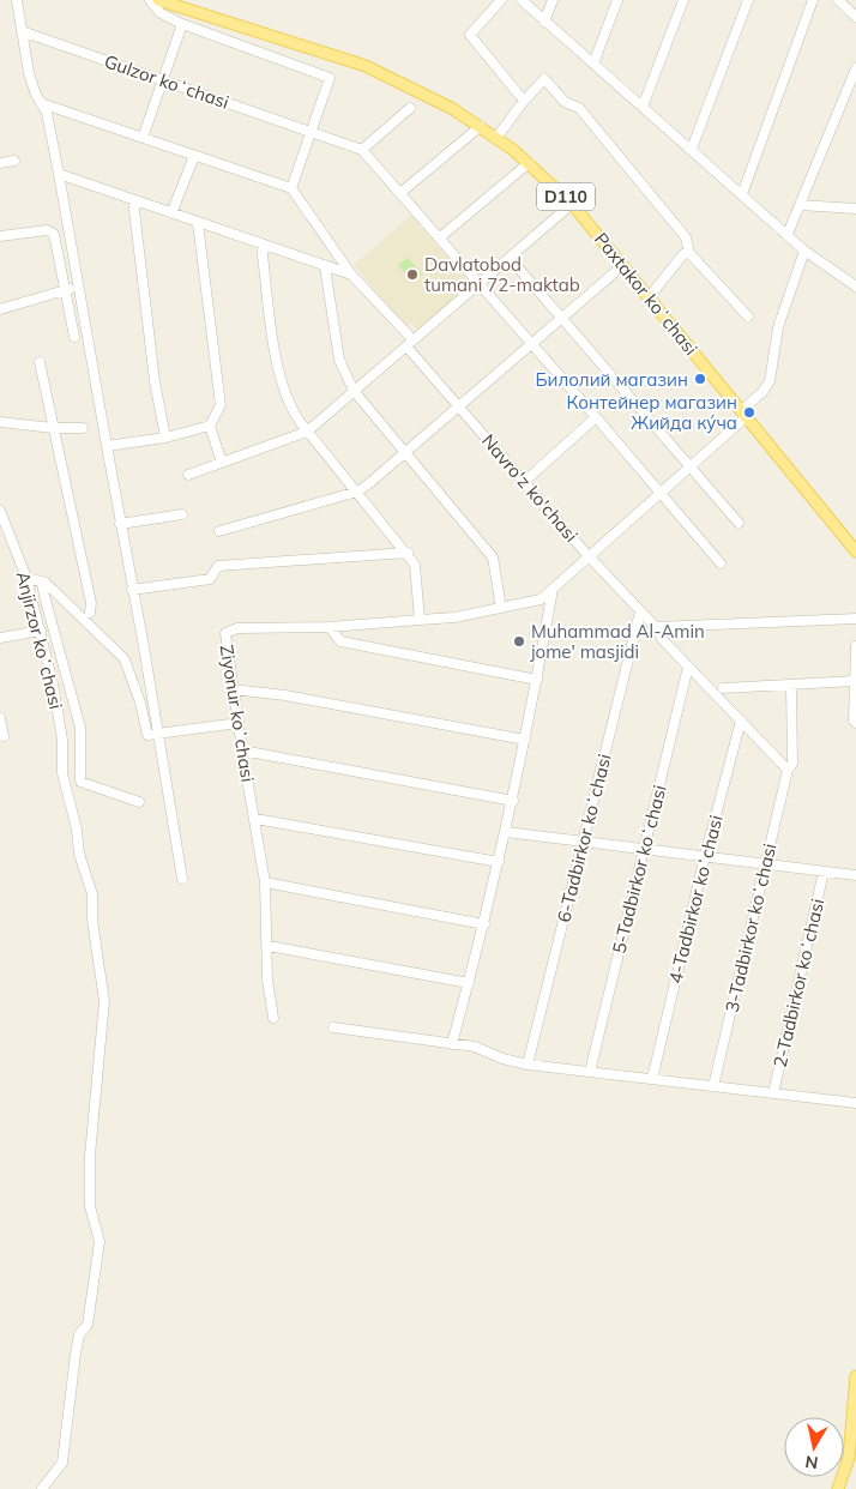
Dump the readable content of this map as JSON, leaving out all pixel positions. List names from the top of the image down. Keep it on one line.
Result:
{"streets":{"main road":["D110","Paxtakor koʻchasi"],"street":["Gulzor koʻchasi","Navro'z ko'chasi","Anjirzor koʻchasi","Ziyonur koʻchasi","6-Tadbirkor koʻchasi","5-Tadbirkor koʻchasi","4-Tadbirkor koʻchasi","3-Tadbirkor koʻchasi","2-Tadbirkor koʻchasi"]},"crossings":[["Paxtakor koʻchasi","Ziyonur koʻchasi"],["Navro'z ko'chasi","Ziyonur koʻchasi"],["Navro'z ko'chasi","6-Tadbirkor koʻchasi"],["Navro'z ko'chasi","5-Tadbirkor koʻchasi"],["Navro'z ko'chasi","4-Tadbirkor koʻchasi"],["Navro'z ko'chasi","3-Tadbirkor koʻchasi"]],"places":["Davlatobod tumani 72-maktab","Билолий магазин","Контейнер магазин Жийда ку́ча","Muhammad Al-Amin jome' masjidi"],"north":"bottom"}
